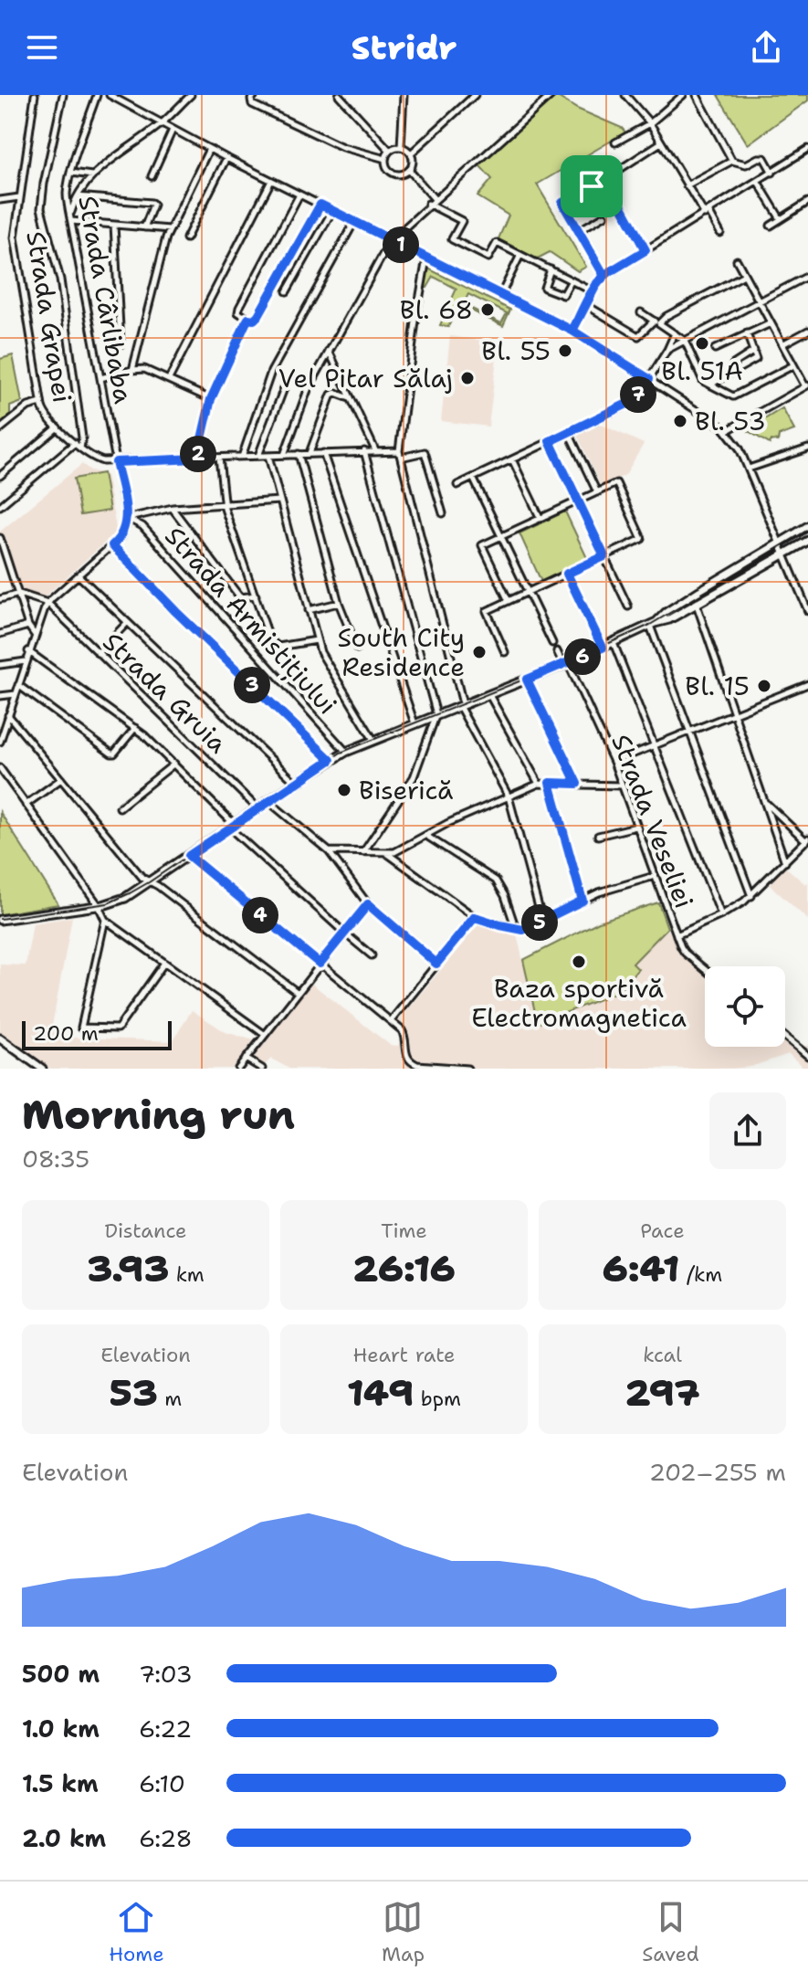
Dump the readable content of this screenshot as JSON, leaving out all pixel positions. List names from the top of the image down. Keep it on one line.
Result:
{"streets":{"street":["Strada Cârlibaba","Strada Grapei","Strada Armistițiului","Strada Gruia","Strada Veseliei"]},"crossings":[["Strada Cârlibaba","Strada Grapei"],["Strada Cârlibaba","Strada Armistițiului"]],"places":["Bl. 68","Bl. 51A","Bl. 55","Vel Pitar Sălaj","Bl. 53","South City Residence","Bl. 15","Biserică","Baza sportivă Electromagnetica"],"scale_bar":"200 m","page":{"header":"Stridr","pins":["1","7","2","6","3","4","5"],"scale":"200 m","heading":["Morning run","08:35"],"stats":[["Distance","3.93 km"],["Time","26:16"],["Pace","6:41 /km"],["Elevation","53 m"],["Heart rate","149 bpm"],["kcal","297"]],"chart":["Elevation","202–255 m"],"list":[{"name":"500 m","note":"7:03"},{"name":"1.0 km","note":"6:22"},{"name":"1.5 km","note":"6:10"},{"name":"2.0 km","note":"6:28"}],"tabs":["Home","Map","Saved"]}}
